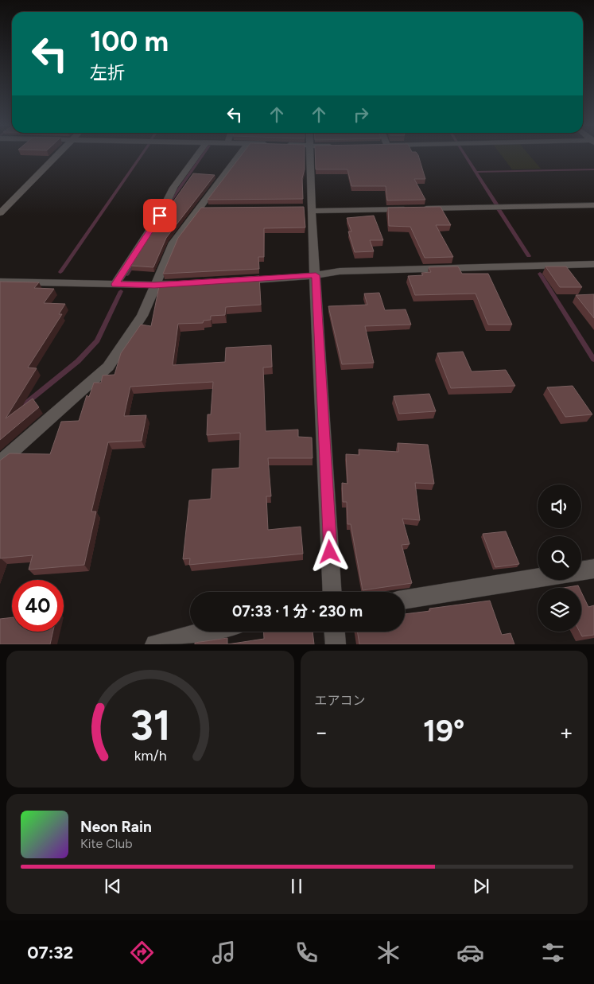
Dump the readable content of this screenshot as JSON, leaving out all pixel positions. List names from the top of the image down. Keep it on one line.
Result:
{"page":{"turn":["100 m","左折"],"limit":"40","trip":"07:33 · 1 分 · 230 m","tile":"エアコン","heat":["−","19°","+"],"song":["Neon Rain","Kite Club"],"tabs":"07:32","gauge":["31","km/h"]}}
